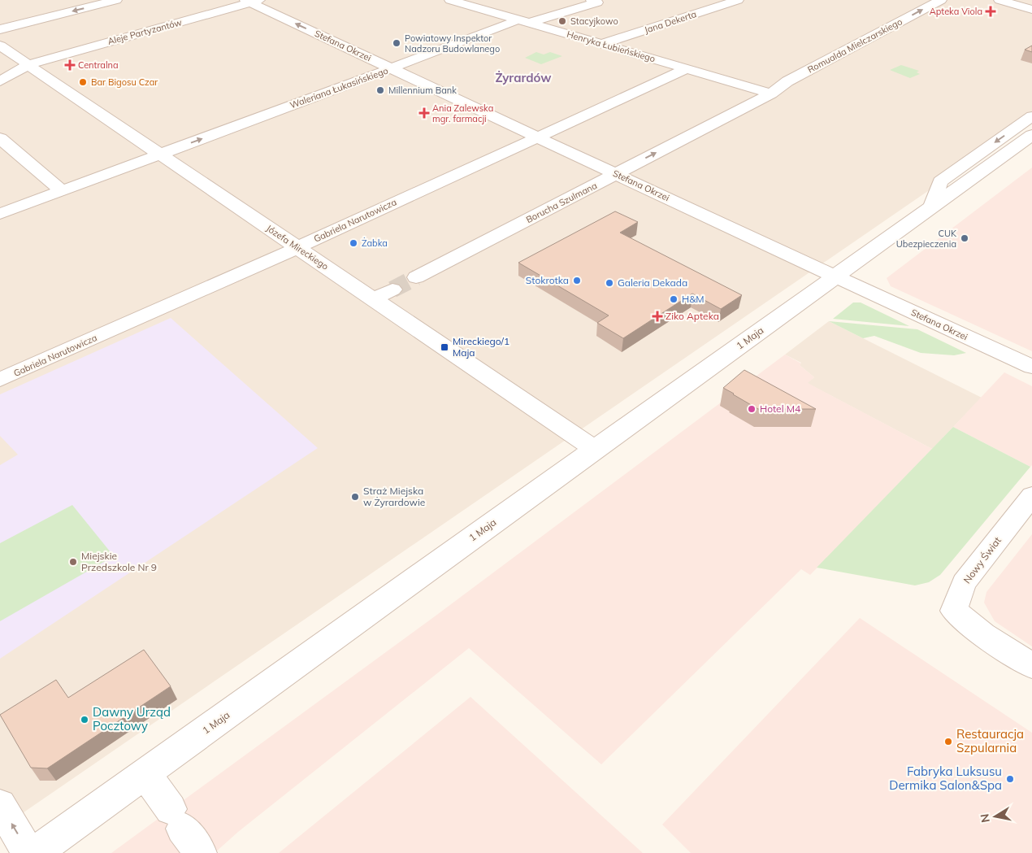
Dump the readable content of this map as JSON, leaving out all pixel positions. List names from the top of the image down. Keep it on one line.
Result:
{"streets":{"street":["Jana Dekerta","Aleje Partyzantów","Stefana Okrzei","Romualda Mielczarskiego","Henryka Łubieńskiego","Waleriana Łukasińskiego","Borucha Szulmana","Gabriela Narutowicza","Józefa Mireckiego","1 Maja","Nowy Świat"]},"crossings":[["Jana Dekerta","Henryka Łubieńskiego"],["Aleje Partyzantów","Stefana Okrzei"],["Aleje Partyzantów","Józefa Mireckiego"],["Stefana Okrzei","Waleriana Łukasińskiego"],["Stefana Okrzei","Borucha Szulmana"],["Stefana Okrzei","Gabriela Narutowicza"],["Stefana Okrzei","1 Maja"],["Romualda Mielczarskiego","Henryka Łubieńskiego"],["Romualda Mielczarskiego","Borucha Szulmana"],["Henryka Łubieńskiego","Waleriana Łukasińskiego"],["Henryka Łubieńskiego","Borucha Szulmana"],["Henryka Łubieńskiego","Gabriela Narutowicza"],["Waleriana Łukasińskiego","Józefa Mireckiego"],["Gabriela Narutowicza","Józefa Mireckiego"],["Józefa Mireckiego","1 Maja"]],"one_way":["Borucha Szulmana"],"districts":["Żyrardów"],"places":{"health":["Apteka Viola","Centralna","Ania Zalewska mgr. farmacji","Ziko Apteka"],"other":["Stacyjkowo","Powiatowy Inspektor Nadzoru Budowlanego","Bar Bigosu Czar","Millennium Bank","CUK Ubezpieczenia","Żabka","Stokrotka","Galeria Dekada","H&M","Hotel M4","Straż Miejska w Żyrardowie","Miejskie Przedszkole Nr 9","Dawny Urząd Pocztowy","Restauracja Szpularnia","Fabryka Luksusu Dermika Salon&Spa"],"transit":["Mireckiego/1 Maja"]},"north":"left"}
